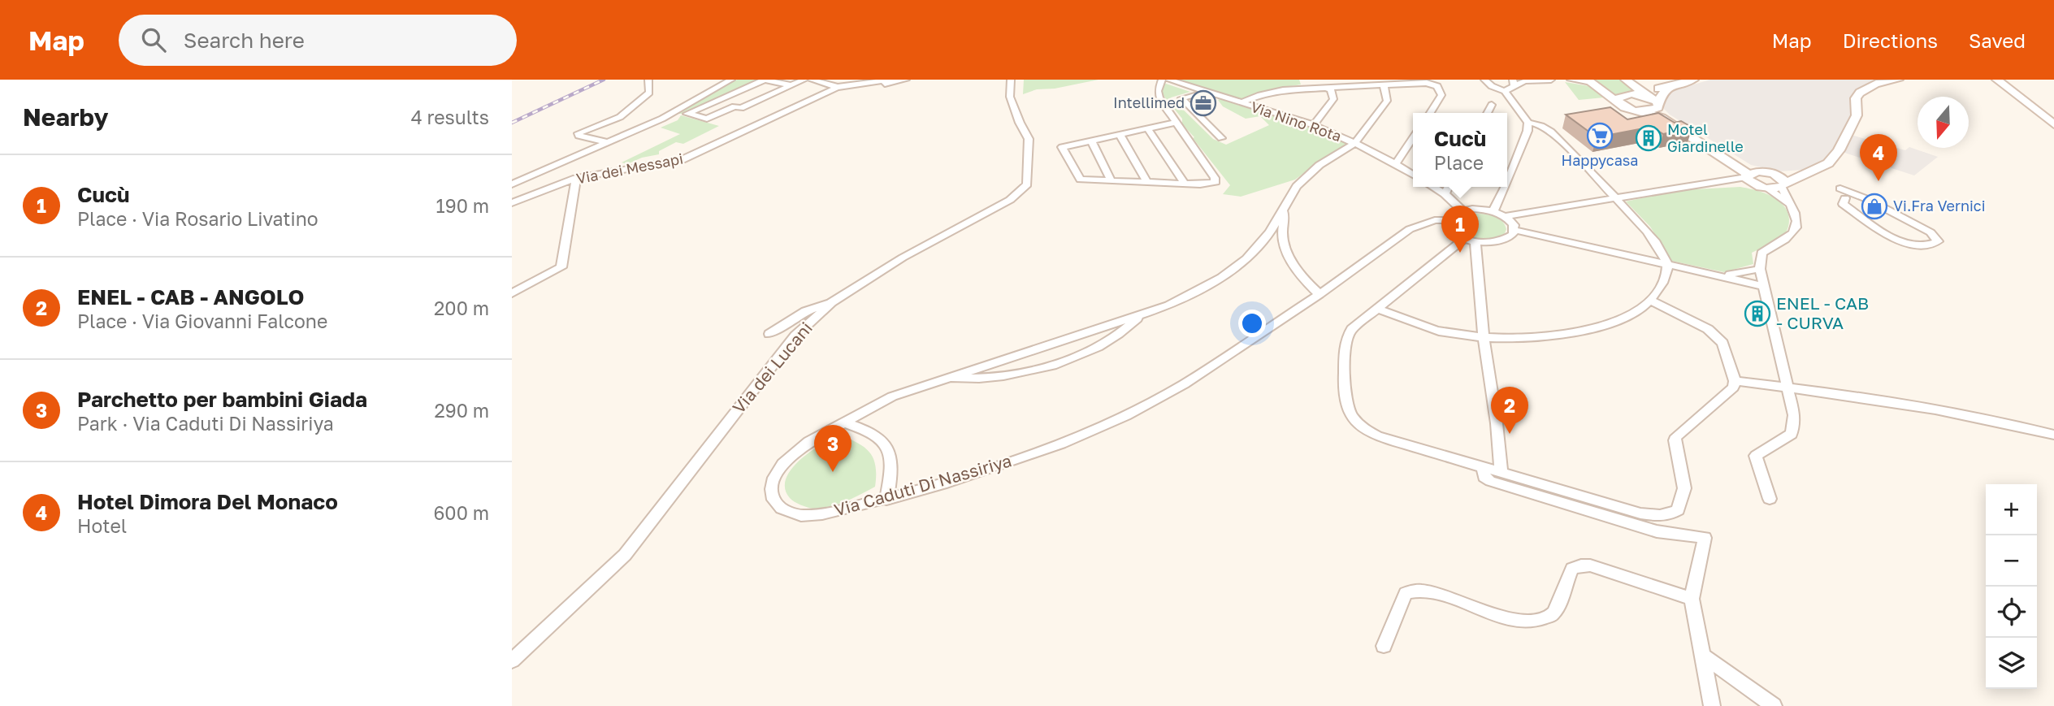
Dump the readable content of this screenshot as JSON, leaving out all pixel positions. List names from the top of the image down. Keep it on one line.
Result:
{"streets":{"street":["Via Nino Rota","Via dei Messapi","Via dei Lucani","Via Caduti Di Nassiriya"]},"crossings":[["Via Nino Rota","Via Caduti Di Nassiriya"]],"places":{"office":["Intellimed"],"supermarket":["Happycasa"],"building":["Motel Giardinelle","ENEL - CAB - CURVA"],"shop":["Vi.Fra Vernici"]},"north":"bottom","page":{"header":"Map","search":"Search here","nav":["Map","Directions","Saved"],"heading":["Nearby","4 results"],"popup":["Cucù","Place"],"pins":["4","1","2","3"],"list":[{"mark":"1","name":"Cucù","note":"Place · Via Rosario Livatino","value":"190 m"},{"mark":"2","name":"ENEL - CAB - ANGOLO","note":"Place · Via Giovanni Falcone","value":"200 m"},{"mark":"3","name":"Parchetto per bambini Giada","note":"Park · Via Caduti Di Nassiriya","value":"290 m"},{"mark":"4","name":"Hotel Dimora Del Monaco","note":"Hotel","value":"600 m"}],"map_buttons":["+","−"]}}
